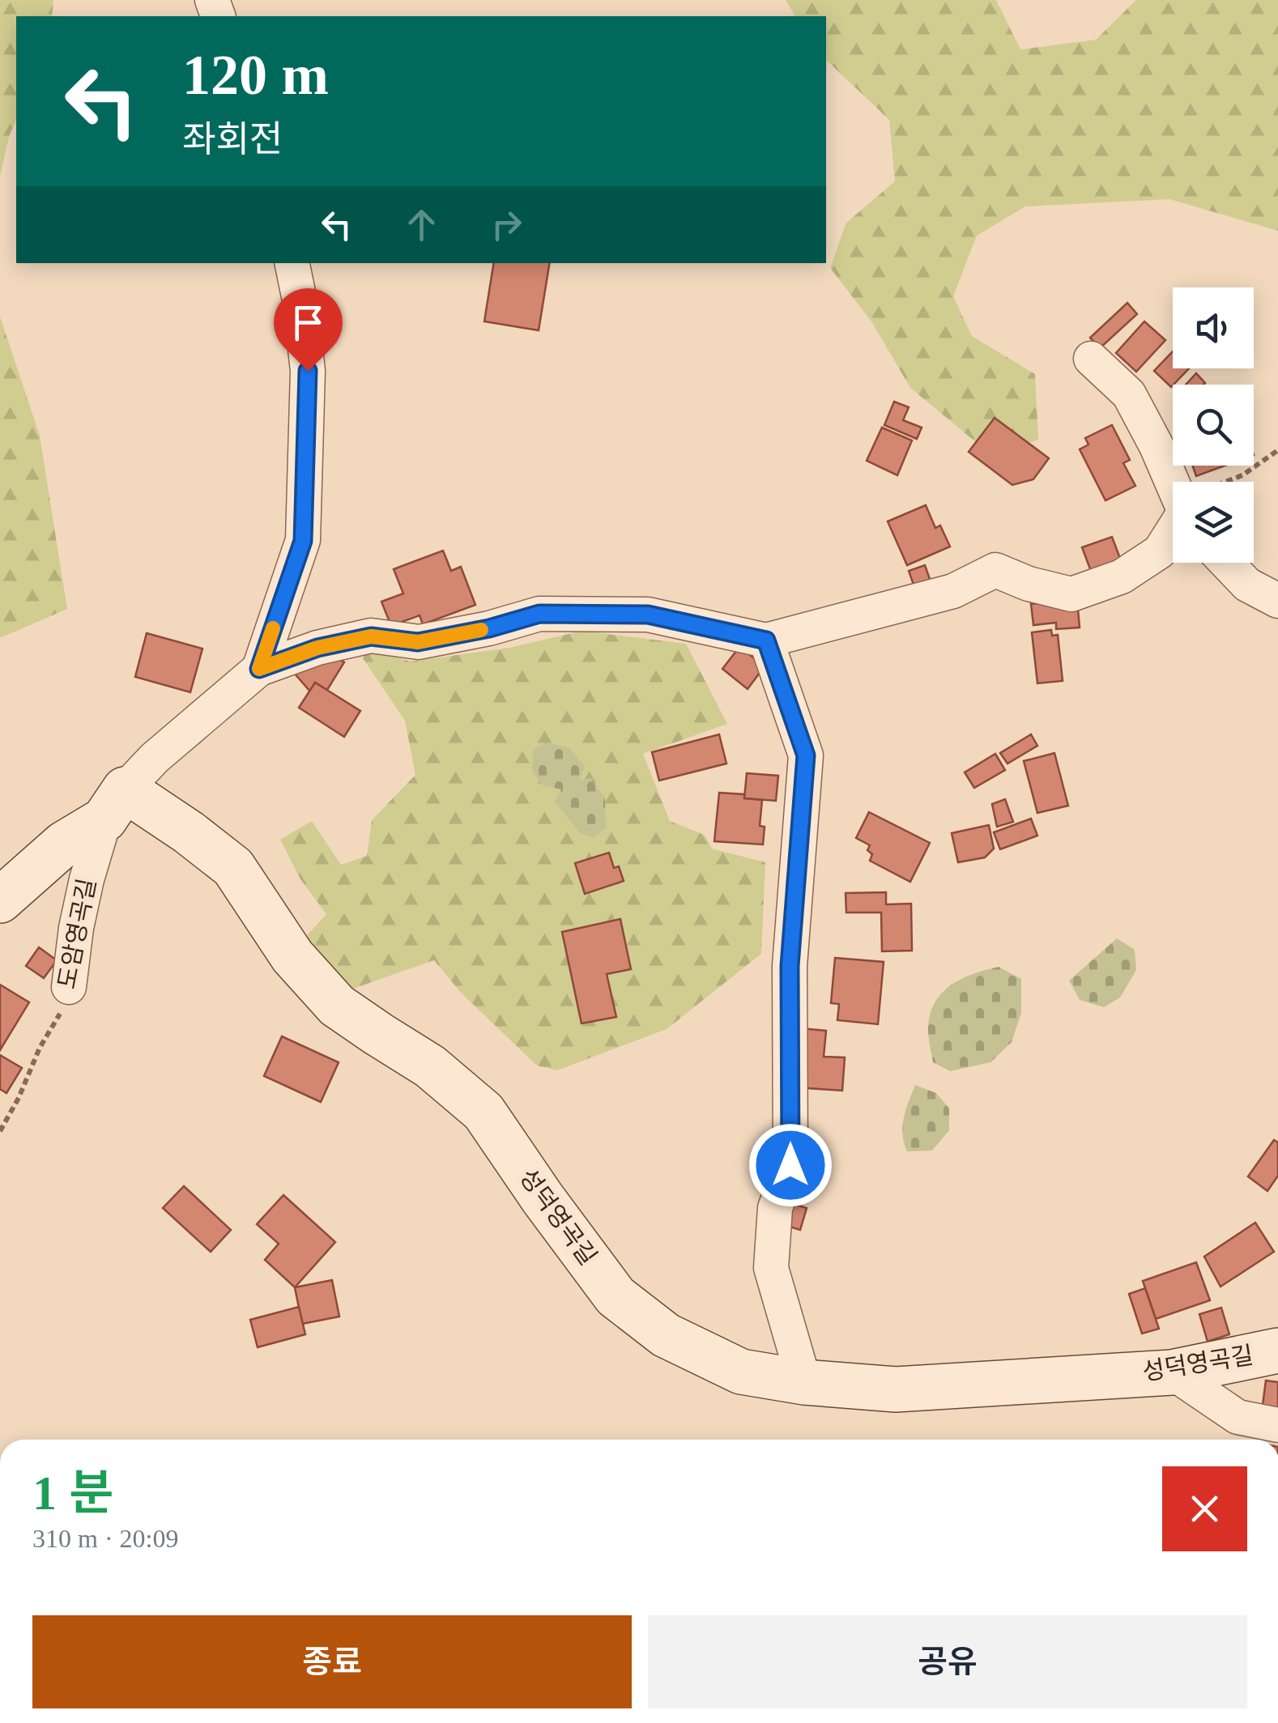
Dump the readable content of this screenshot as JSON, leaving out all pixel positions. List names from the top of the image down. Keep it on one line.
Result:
{"streets":{"main road":["성덕영곡길"],"street":["도암영곡길"]},"crossings":[["도암영곡길","성덕영곡길"]],"page":{"turn":["120 m","좌회전"],"heading":["1 분","310 m · 20:09"],"buttons":["종료","공유"]}}
